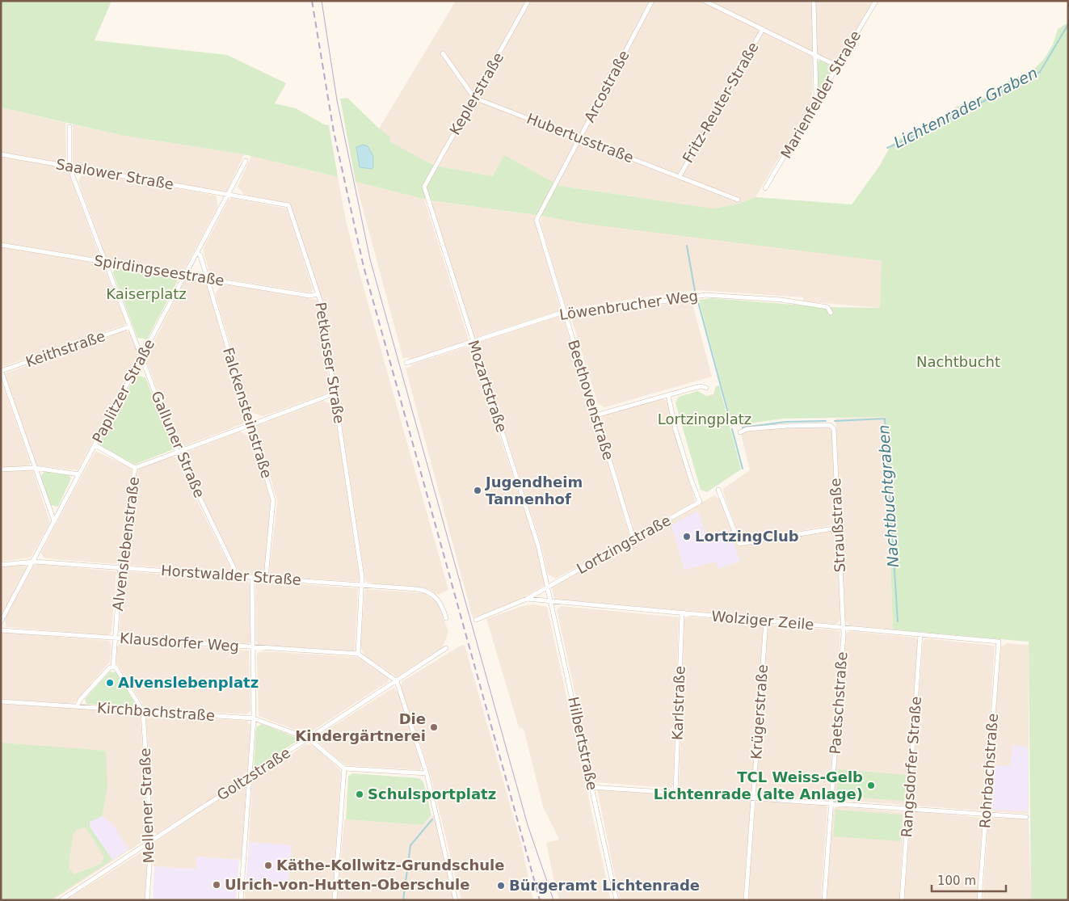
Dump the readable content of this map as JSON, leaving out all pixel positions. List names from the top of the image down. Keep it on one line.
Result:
{"streets":{"street":["Arcostraße","Keplerstraße","Marienfelder Straße","Fritz-Reuter-Straße","Hubertusstraße","Saalower Straße","Spirdingseestraße","Löwenbrucher Weg","Keithstraße","Petkusser Straße","Mozartstraße","Paplitzer Straße","Beethovenstraße","Falckensteinstraße","Galluner Straße","Straußstraße","Alvenslebenstraße","Lortzingstraße","Horstwalder Straße","Wolziger Zeile","Klausdorfer Weg","Karlstraße","Paetschstraße","Kirchbachstraße","Krügerstraße","Hilbertstraße","Rangsdorfer Straße","Rohrbachstraße","Goltzstraße","Mellener Straße"]},"crossings":[["Arcostraße","Hubertusstraße"],["Arcostraße","Beethovenstraße"],["Keplerstraße","Hubertusstraße"],["Keplerstraße","Mozartstraße"],["Fritz-Reuter-Straße","Hubertusstraße"],["Saalower Straße","Petkusser Straße"],["Saalower Straße","Paplitzer Straße"],["Saalower Straße","Galluner Straße"],["Spirdingseestraße","Petkusser Straße"],["Spirdingseestraße","Paplitzer Straße"],["Spirdingseestraße","Falckensteinstraße"],["Spirdingseestraße","Galluner Straße"],["Löwenbrucher Weg","Mozartstraße"],["Löwenbrucher Weg","Beethovenstraße"],["Keithstraße","Galluner Straße"],["Petkusser Straße","Paplitzer Straße"],["Petkusser Straße","Horstwalder Straße"],["Petkusser Straße","Klausdorfer Weg"],["Mozartstraße","Lortzingstraße"],["Mozartstraße","Wolziger Zeile"],["Mozartstraße","Hilbertstraße"],["Paplitzer Straße","Falckensteinstraße"],["Paplitzer Straße","Galluner Straße"],["Paplitzer Straße","Horstwalder Straße"],["Beethovenstraße","Lortzingstraße"],["Falckensteinstraße","Horstwalder Straße"],["Galluner Straße","Horstwalder Straße"],["Straußstraße","Wolziger Zeile"],["Straußstraße","Paetschstraße"],["Alvenslebenstraße","Horstwalder Straße"],["Alvenslebenstraße","Klausdorfer Weg"],["Lortzingstraße","Wolziger Zeile"],["Lortzingstraße","Hilbertstraße"],["Wolziger Zeile","Karlstraße"],["Wolziger Zeile","Paetschstraße"],["Wolziger Zeile","Krügerstraße"],["Wolziger Zeile","Hilbertstraße"],["Wolziger Zeile","Rangsdorfer Straße"],["Wolziger Zeile","Rohrbachstraße"],["Kirchbachstraße","Goltzstraße"],["Kirchbachstraße","Mellener Straße"],["Goltzstraße","Mellener Straße"]],"water":["Lichtenrader Graben","Nachtbuchtgraben"],"parks":["Kaiserplatz","Nachtbucht","Lortzingplatz"],"places":["Jugendheim Tannenhof","LortzingClub","Alvenslebenplatz","Die Kindergärtnerei","TCL Weiss-Gelb Lichtenrade (alte Anlage)","Schulsportplatz","Käthe-Kollwitz-Grundschule","Ulrich-von-Hutten-Oberschule","Bürgeramt Lichtenrade"],"scale_bar":"100 m"}
